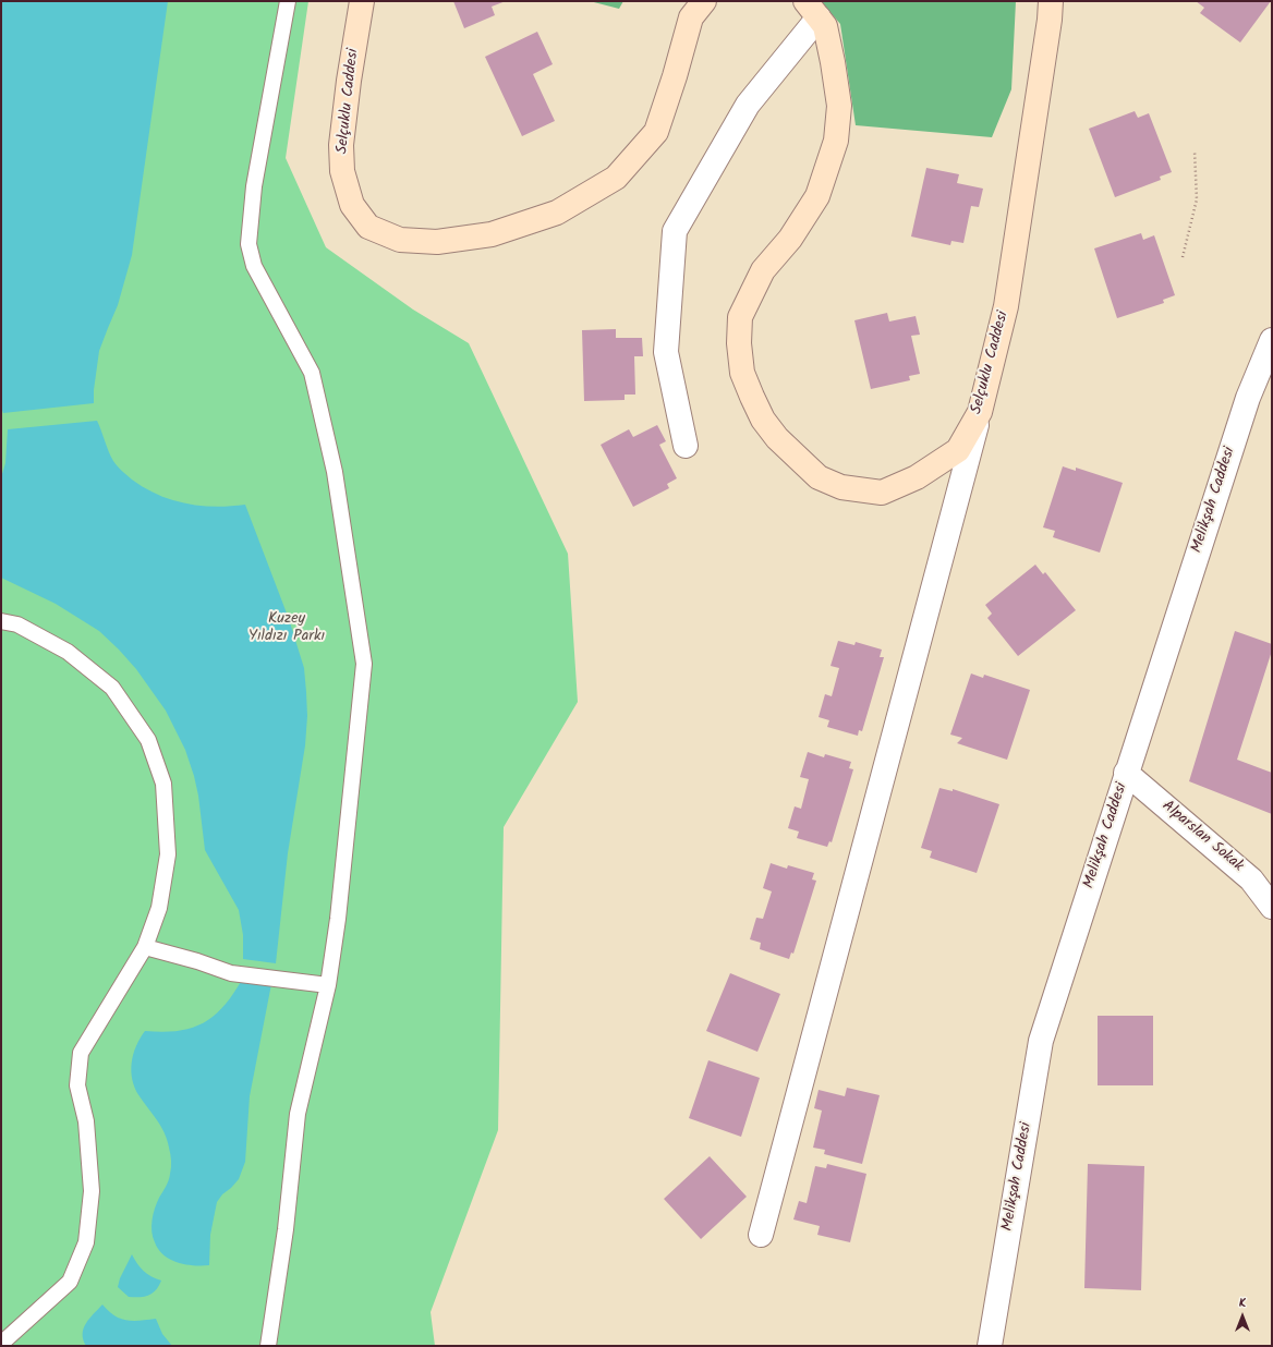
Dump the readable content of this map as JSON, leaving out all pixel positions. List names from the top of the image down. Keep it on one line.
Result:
{"streets":{"street":["Selçuklu Caddesi","Melikşah Caddesi","Alparslan Sokak"]},"crossings":[["Melikşah Caddesi","Alparslan Sokak"]],"parks":["Kuzey Yıldızı Parkı"],"north":"top"}
